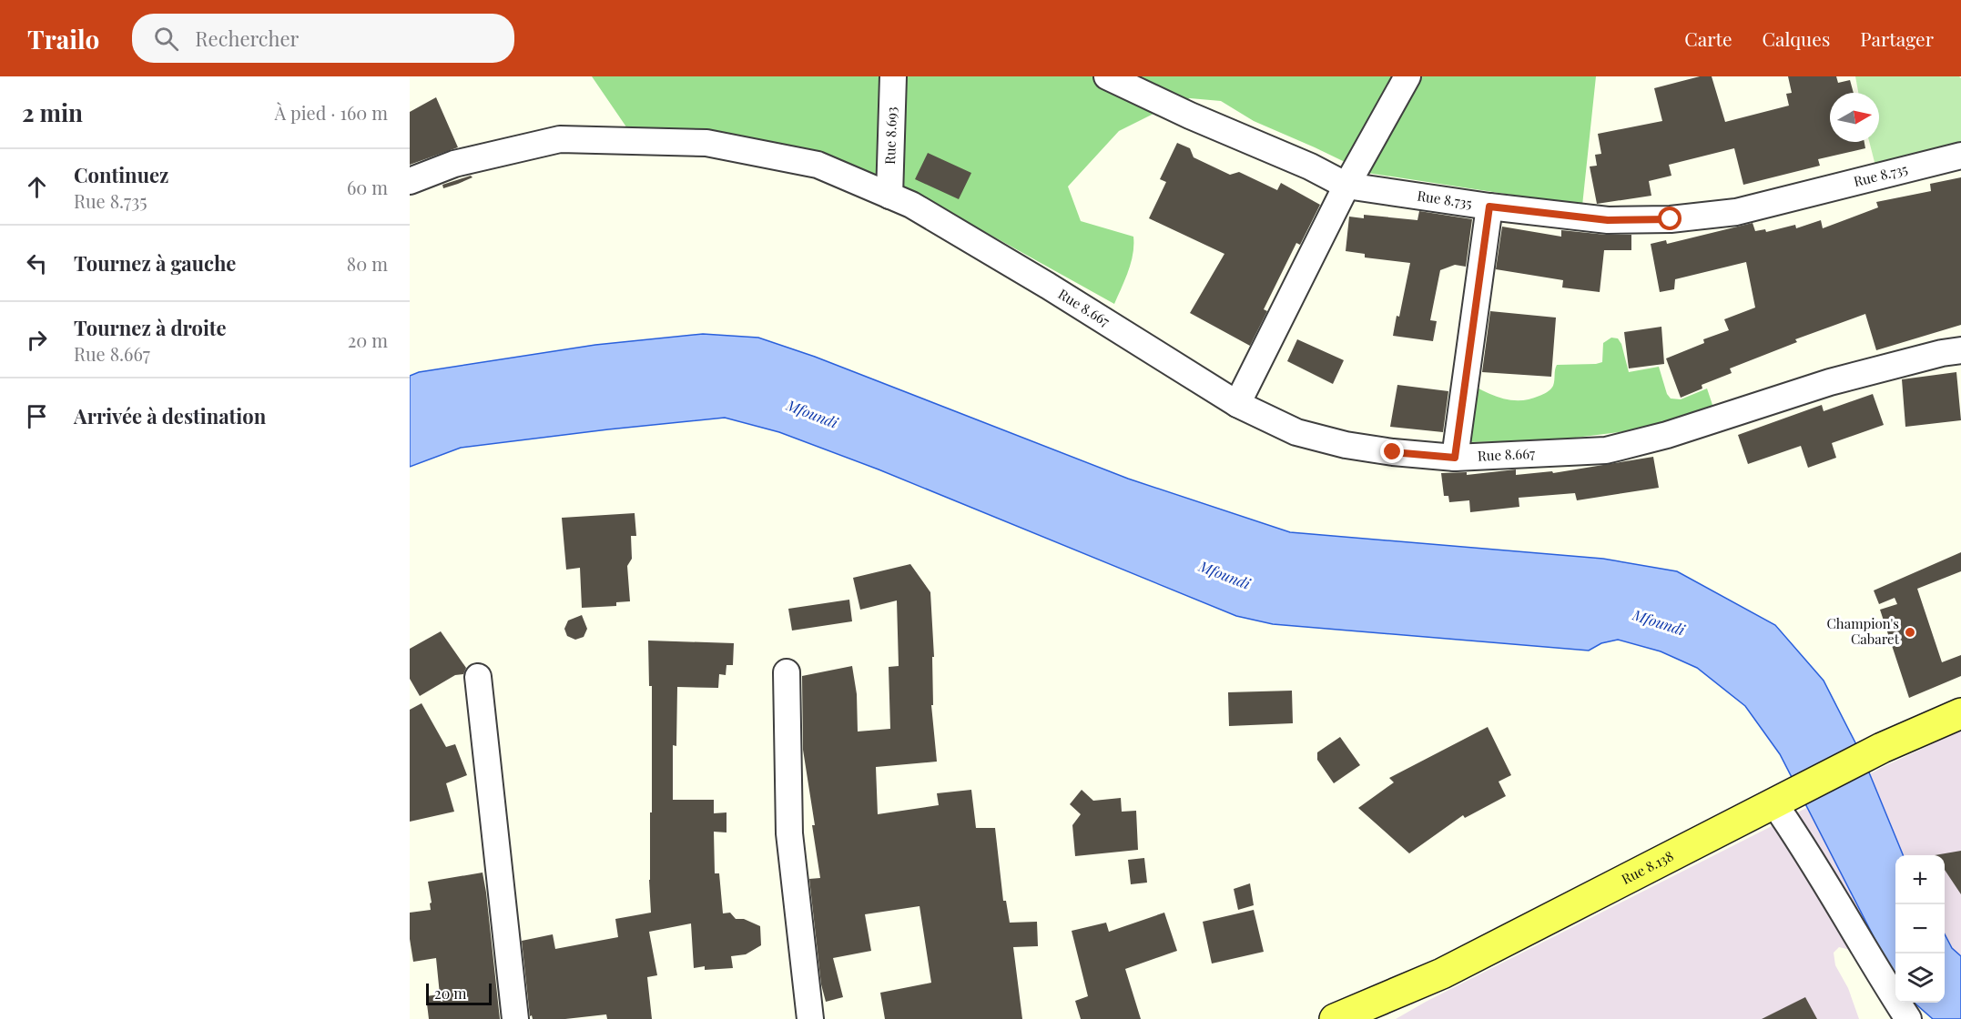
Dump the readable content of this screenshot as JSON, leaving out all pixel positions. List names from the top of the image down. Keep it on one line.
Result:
{"streets":{"main road":["Rue 8.138"],"street":["Rue 8.693","Rue 8.735","Rue 8.667"]},"crossings":[["Rue 8.693","Rue 8.667"]],"water":["Mfoundi"],"places":["Champion's Cabaret"],"scale_bar":"20 m","north":"right","page":{"header":"Trailo","search":"Rechercher","nav":["Carte","Calques","Partager"],"heading":["2 min","À pied · 160 m"],"list":[["Continuez","Rue 8.735","60 m"],["Tournez à gauche","80 m"],["Tournez à droite","Rue 8.667","20 m"],"Arrivée à destination"],"map_buttons":["+","−"],"scale":"20 m"}}
